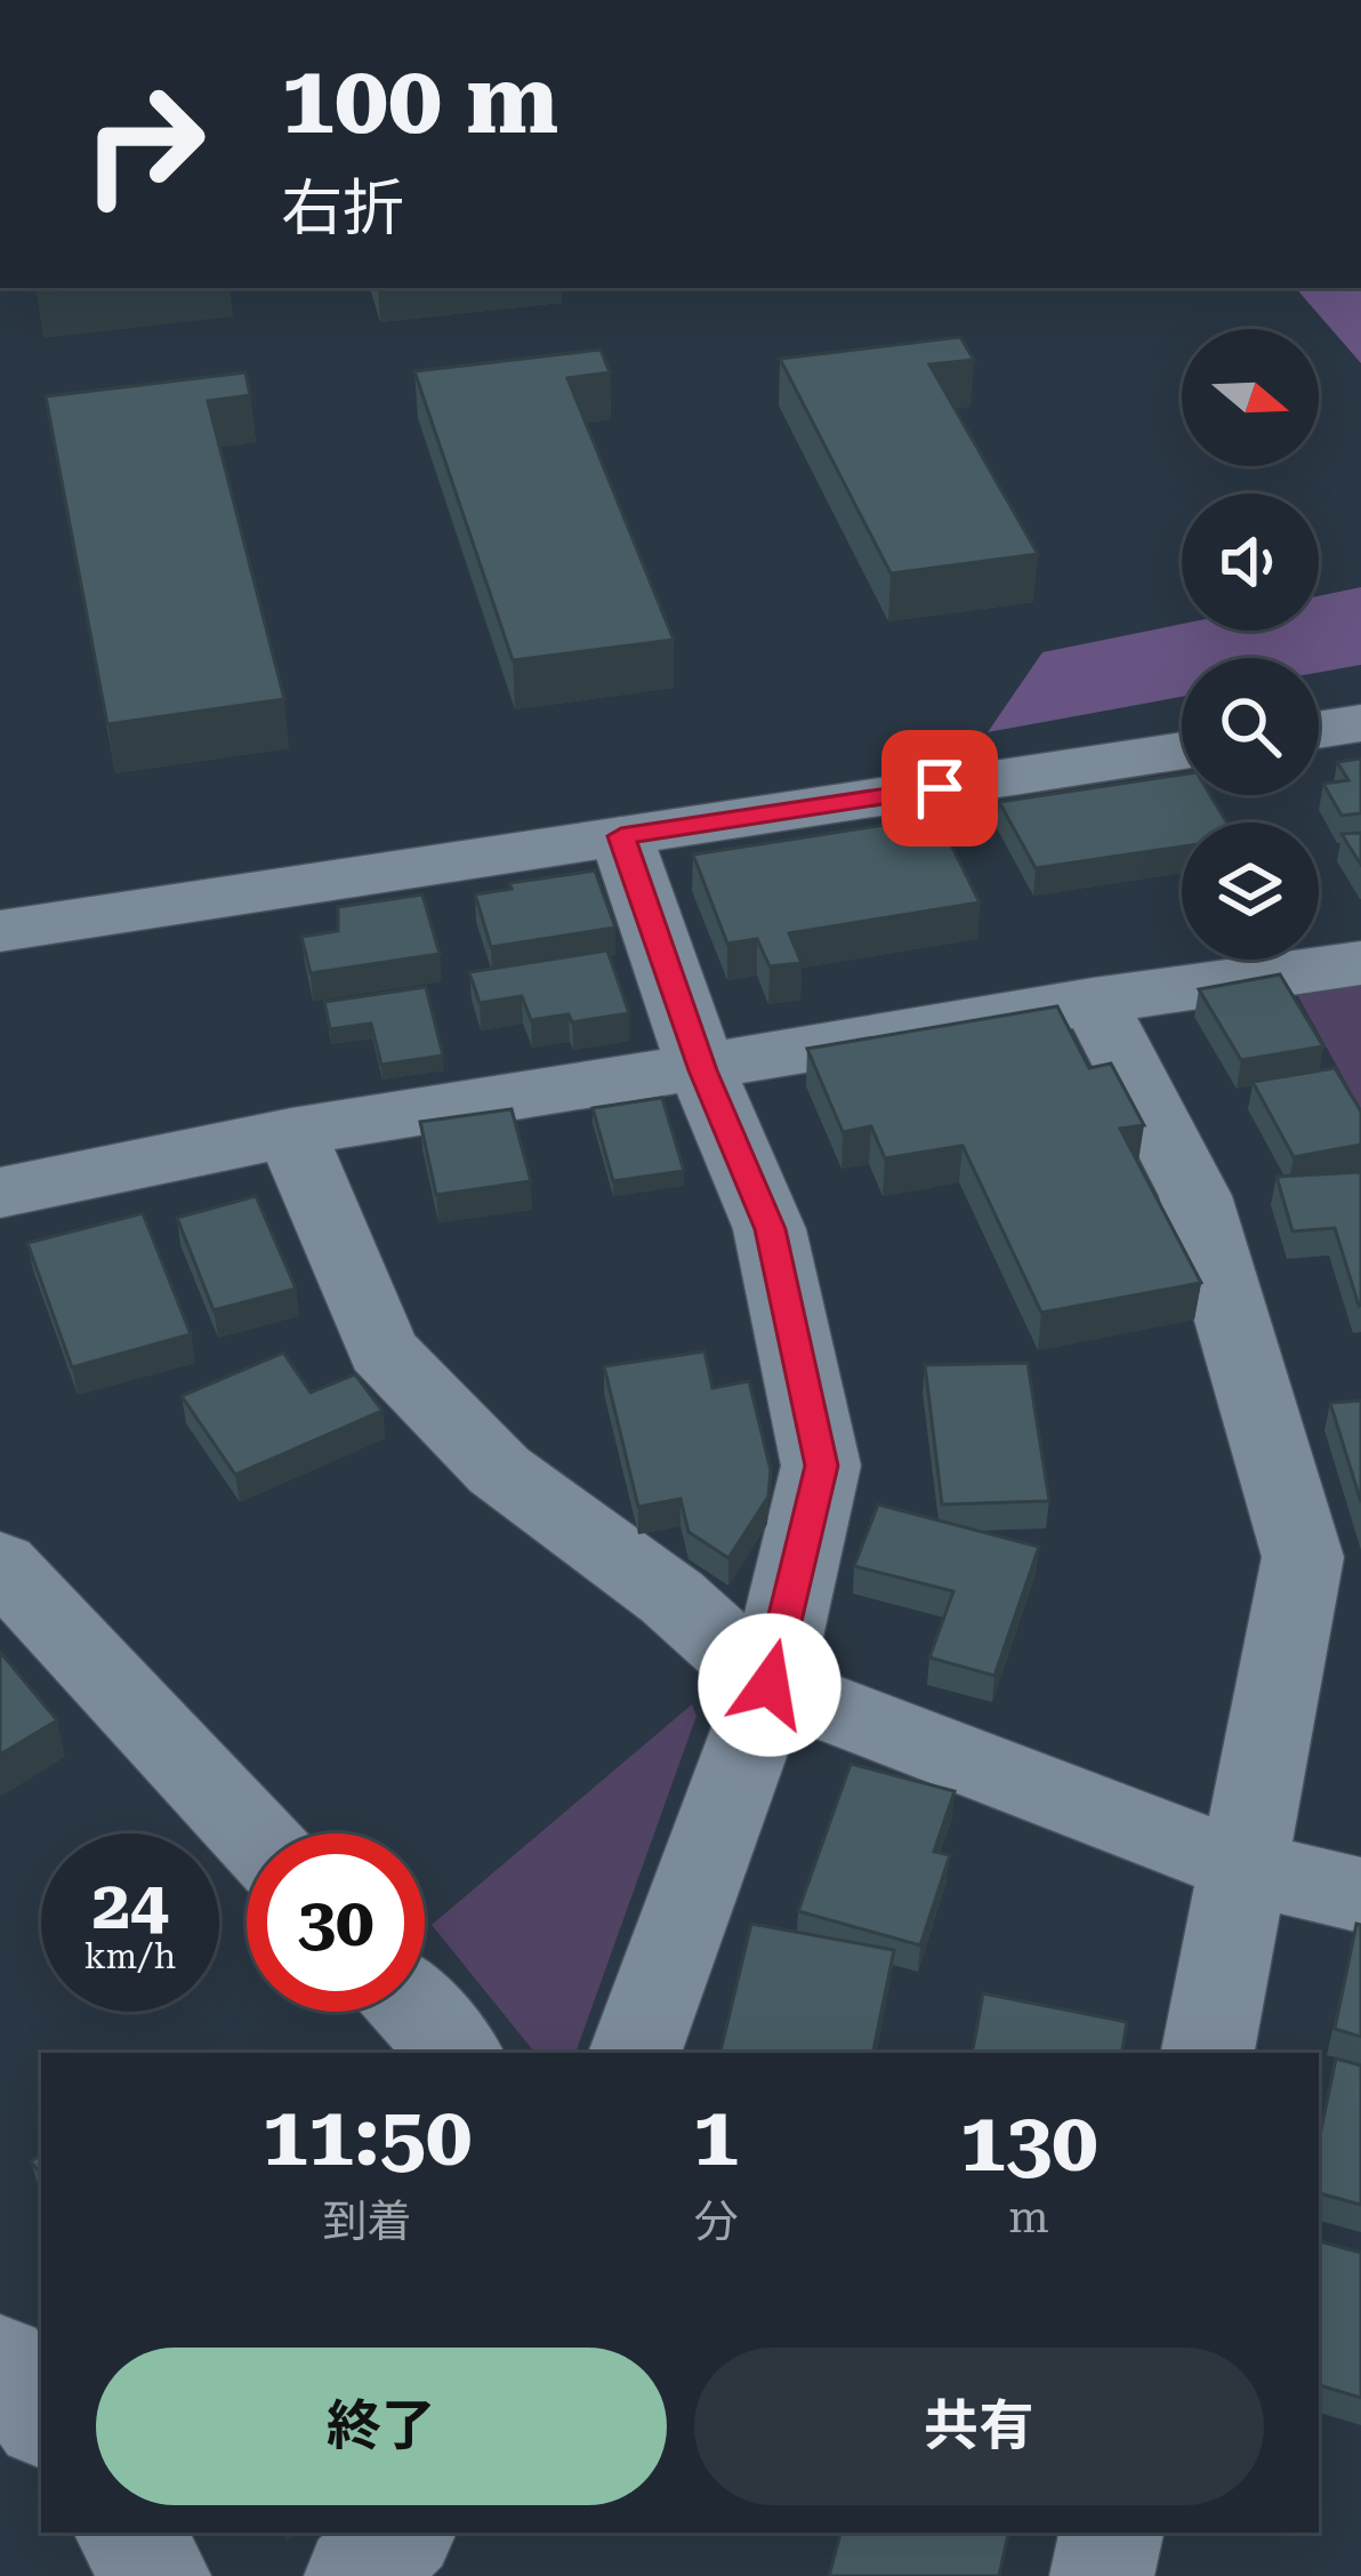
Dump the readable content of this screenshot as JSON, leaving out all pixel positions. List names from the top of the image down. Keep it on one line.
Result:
{"north":"right","page":{"turn":["100 m","右折"],"speed":"24 km/h","limit":"30","eta":["11:50","到着","1","分","130","m"],"buttons":["終了","共有"]}}
